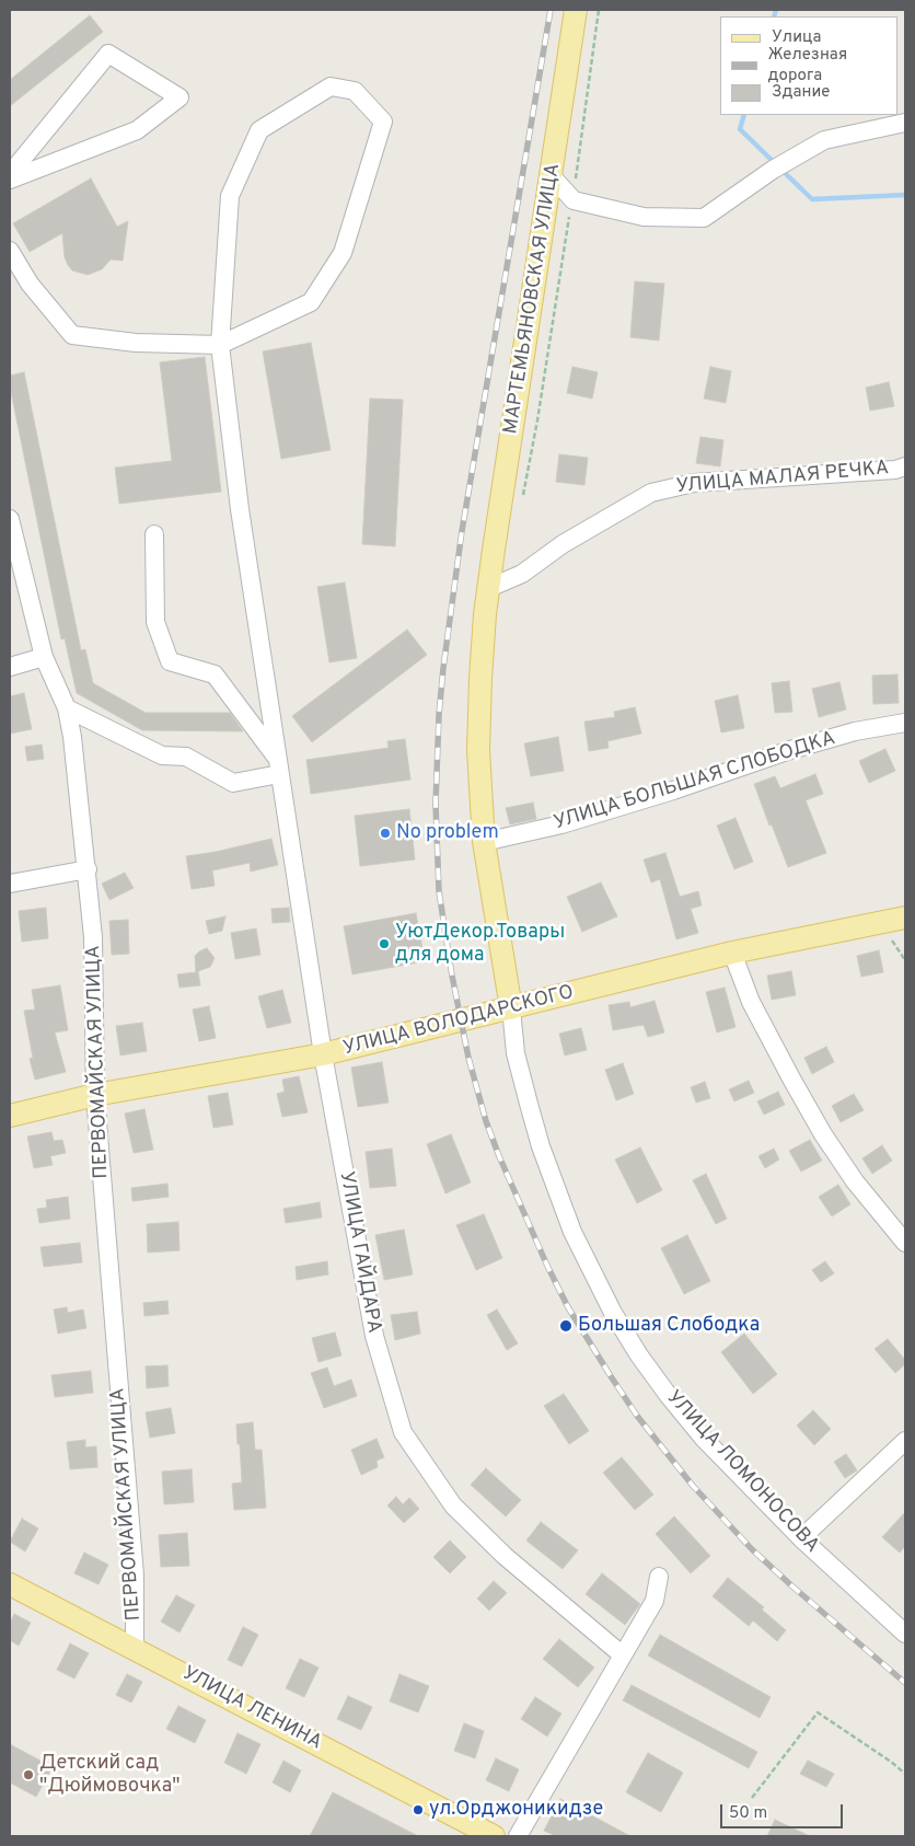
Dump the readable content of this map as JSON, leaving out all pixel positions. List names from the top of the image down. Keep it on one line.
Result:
{"streets":{"main road":["МАРТЕМЬЯНОВСКАЯ УЛИЦА","УЛИЦА ВОЛОДАРСКОГО","УЛИЦА ЛОМОНОСОВА","УЛИЦА ЛЕНИНА"],"street":["УЛИЦА МАЛАЯ РЕЧКА","УЛИЦА БОЛЬШАЯ СЛОБОДКА","ПЕРВОМАЙСКАЯ УЛИЦА","УЛИЦА ГАЙДАРА"]},"crossings":[["МАРТЕМЬЯНОВСКАЯ УЛИЦА","УЛИЦА МАЛАЯ РЕЧКА"],["МАРТЕМЬЯНОВСКАЯ УЛИЦА","УЛИЦА ЛОМОНОСОВА"],["УЛИЦА МАЛАЯ РЕЧКА","УЛИЦА ЛОМОНОСОВА"],["УЛИЦА БОЛЬШАЯ СЛОБОДКА","УЛИЦА ЛОМОНОСОВА"],["УЛИЦА ВОЛОДАРСКОГО","ПЕРВОМАЙСКАЯ УЛИЦА"],["УЛИЦА ВОЛОДАРСКОГО","УЛИЦА ГАЙДАРА"],["УЛИЦА ВОЛОДАРСКОГО","УЛИЦА ЛОМОНОСОВА"],["ПЕРВОМАЙСКАЯ УЛИЦА","УЛИЦА ЛЕНИНА"]],"places":["No problem","УютДекор.Товары для дома","Большая Слободка","Детский сад \"Дюймовочка\"","ул.Орджоникидзе"],"legend":["Улица","Железная дорога","Здание"],"scale_bar":"50 m"}
